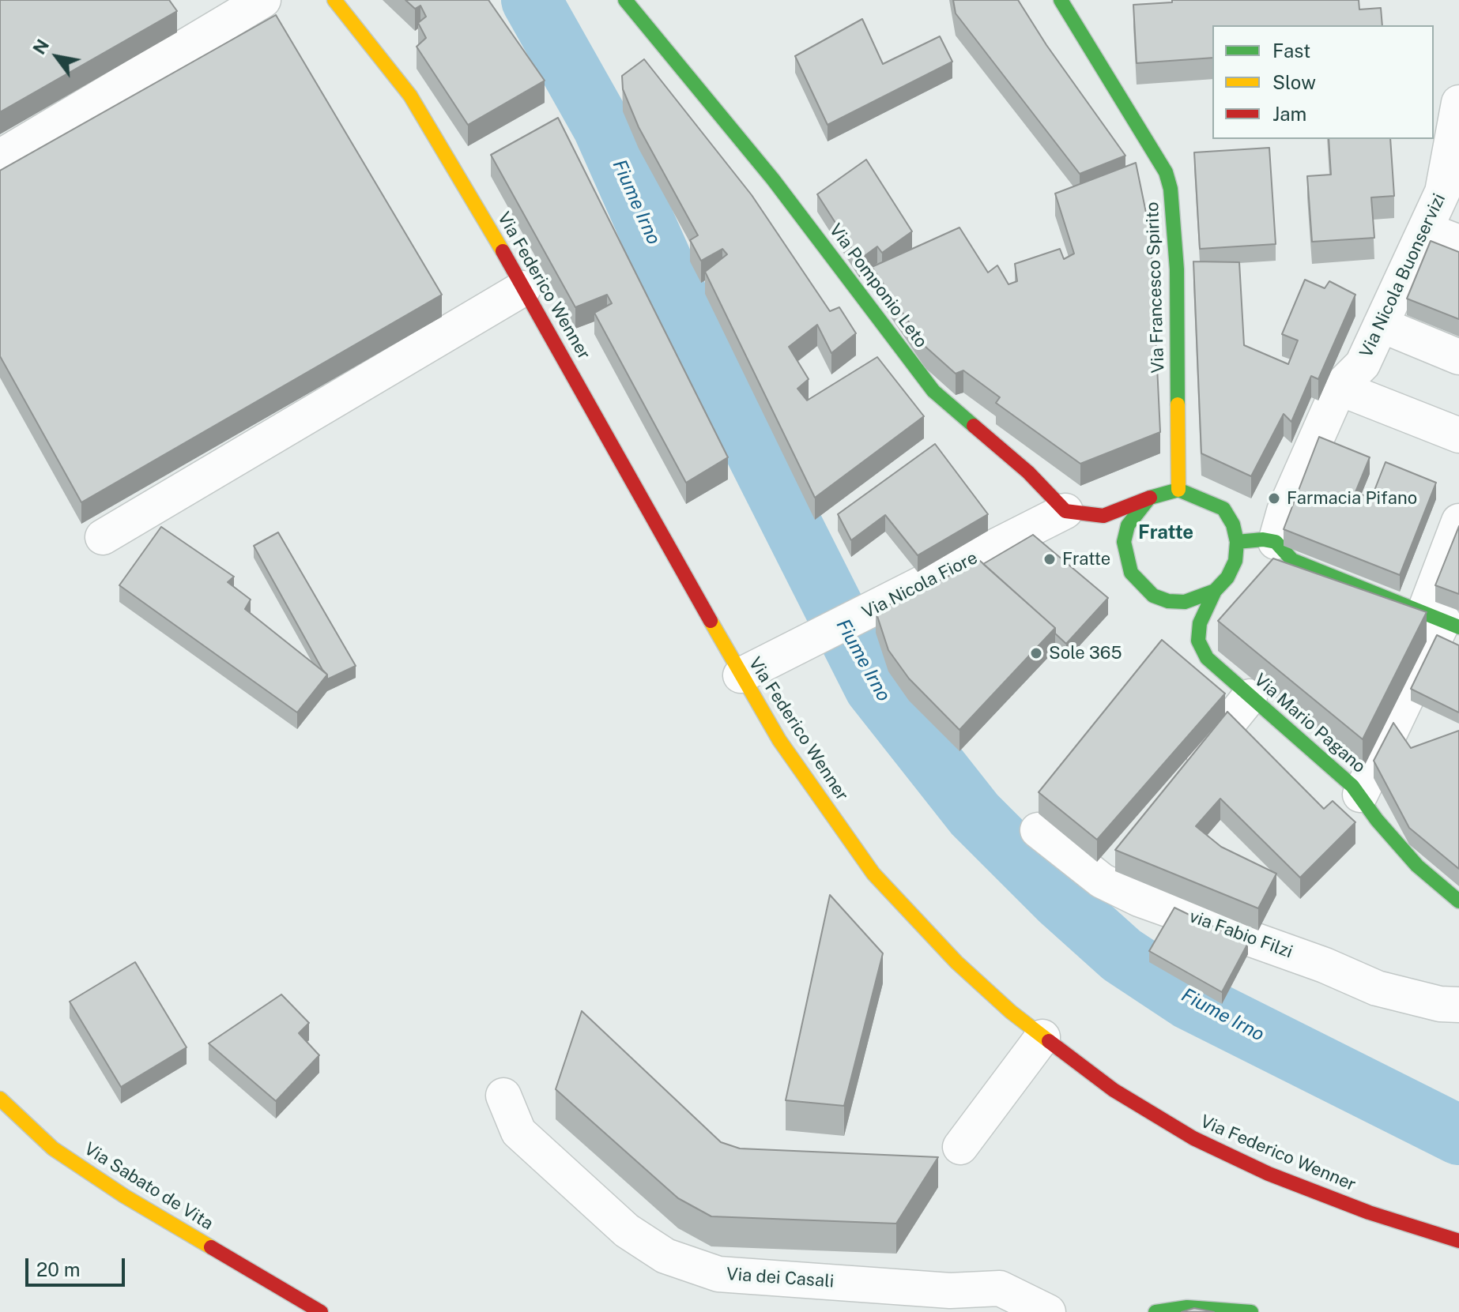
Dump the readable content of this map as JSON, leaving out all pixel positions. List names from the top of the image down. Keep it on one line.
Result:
{"streets":{"main road":["Via Federico Wenner","Via Pomponio Leto","Via Francesco Spirito","Via Mario Pagano","Via Sabato de Vita"],"street":["Via Nicola Buonservizi","Via Nicola Fiore","via Fabio Filzi","Via dei Casali"]},"crossings":[["Via Federico Wenner","Via Nicola Fiore"],["Via Pomponio Leto","Via Nicola Fiore"],["Via Francesco Spirito","Via Mario Pagano"]],"districts":["Fratte"],"water":["Fiume Irno"],"places":["Farmacia Pifano","Fratte","Sole 365"],"legend":["Fast","Slow","Jam"],"scale_bar":"20 m","north":"top left"}
